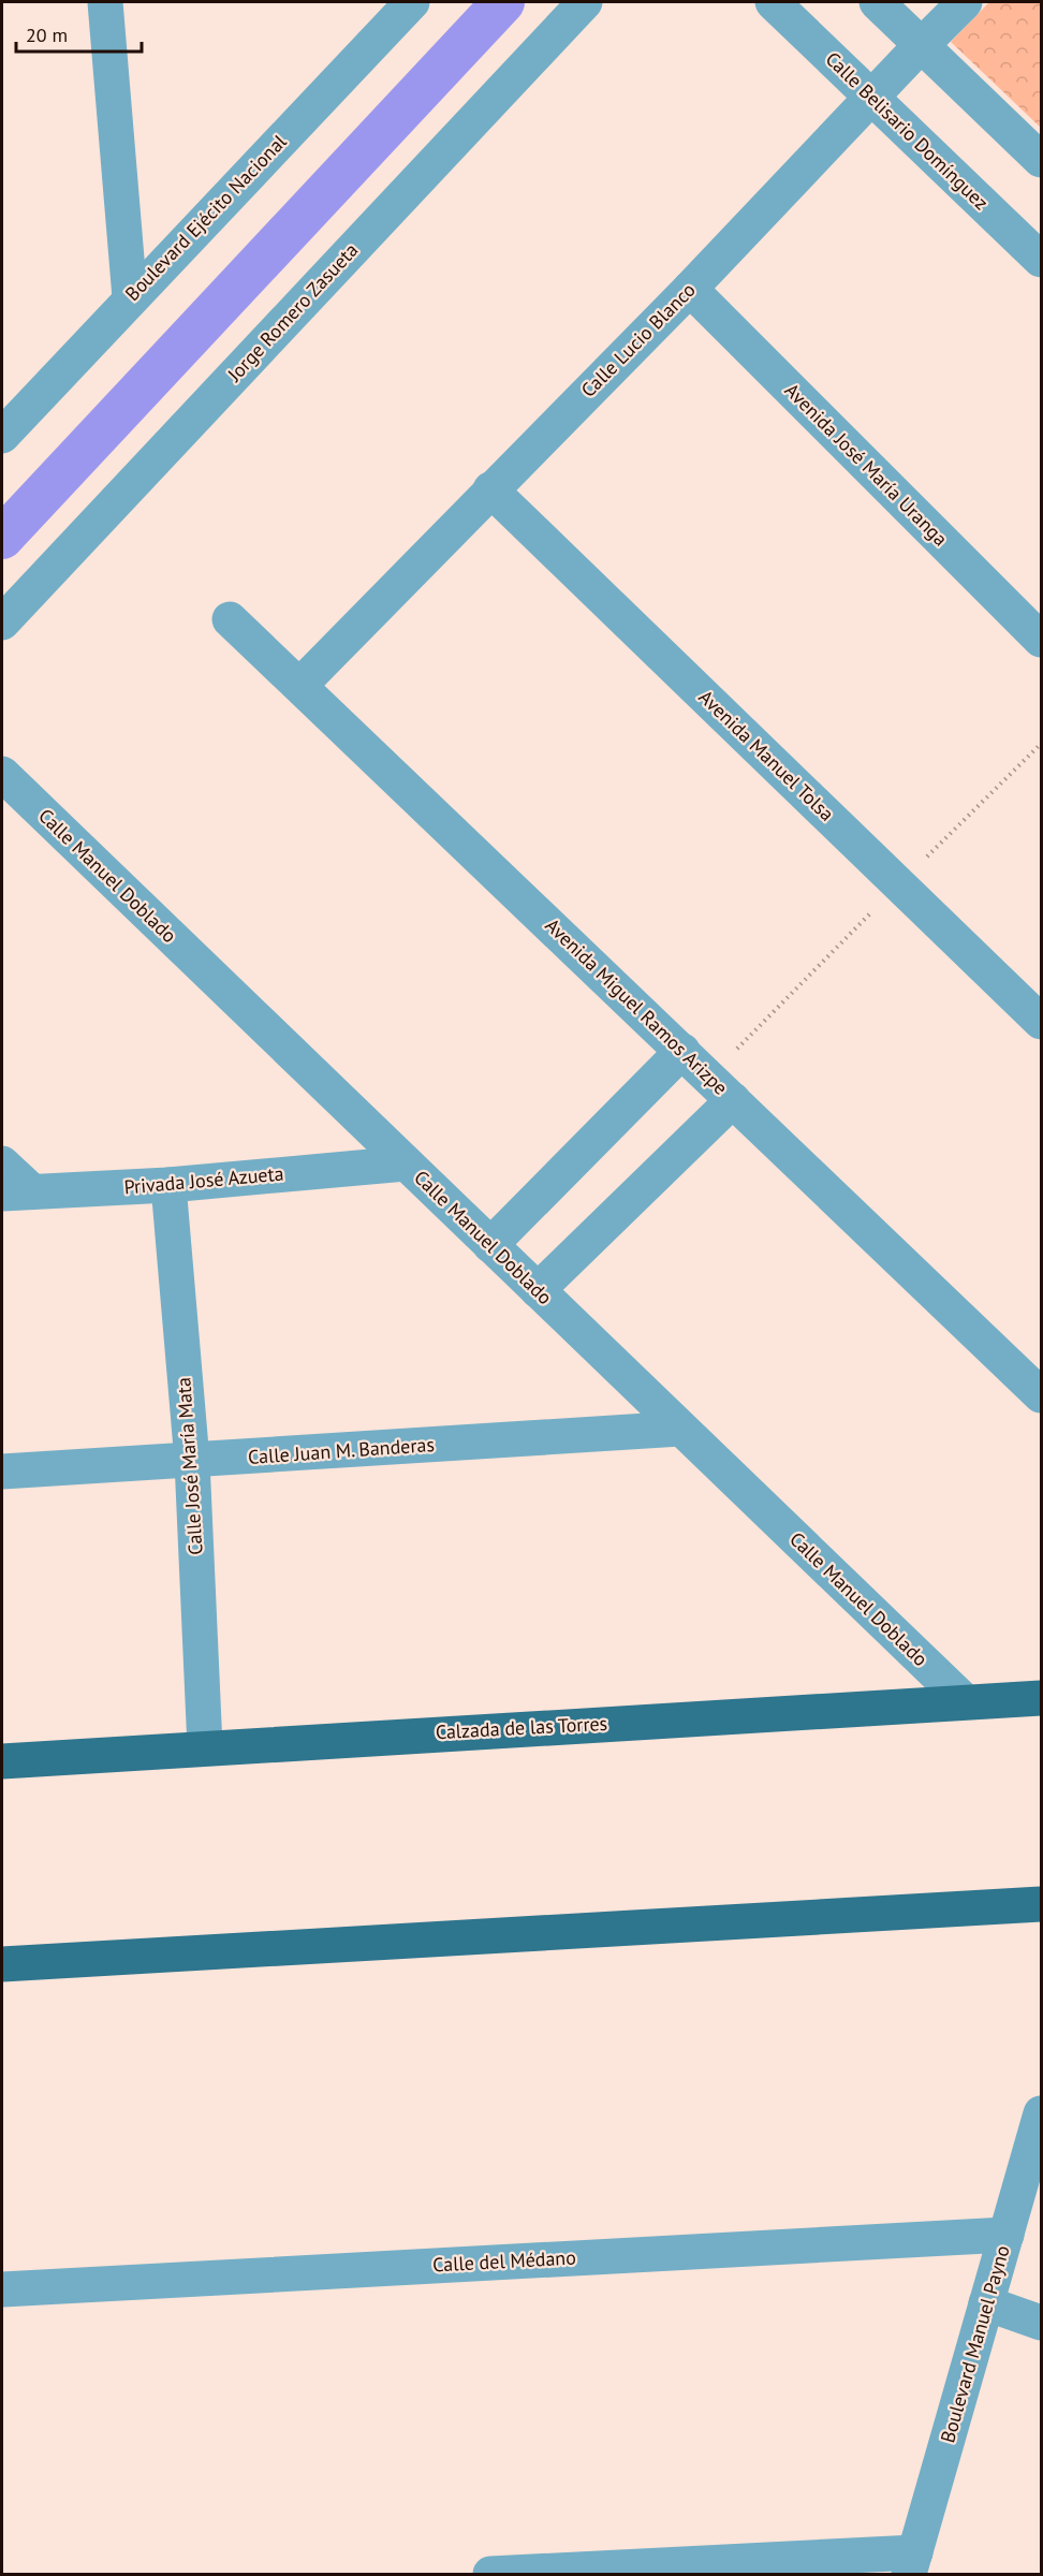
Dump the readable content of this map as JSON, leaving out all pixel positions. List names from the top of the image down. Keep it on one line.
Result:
{"streets":{"main road":["Calzada de las Torres"],"street":["Calle Belisario Domínguez","Boulevard Ejécito Nacional","Jorge Romero Zasueta","Calle Lucio Blanco","Avenida José María Uranga","Avenida Manuel Tolsa","Calle Manuel Doblado","Avenida Miguel Ramos Arizpe","Privada José Azueta","Calle Juan M. Banderas","Calle José María Mata","Calle del Médano","Boulevard Manuel Payno"]},"crossings":[["Calle Belisario Domínguez","Calle Lucio Blanco"],["Calle Lucio Blanco","Avenida José María Uranga"],["Calle Lucio Blanco","Avenida Manuel Tolsa"],["Calle Lucio Blanco","Avenida Miguel Ramos Arizpe"],["Calle Manuel Doblado","Privada José Azueta"],["Calle Manuel Doblado","Calle Juan M. Banderas"],["Calle Manuel Doblado","Calzada de las Torres"],["Privada José Azueta","Calle José María Mata"],["Calle Juan M. Banderas","Calle José María Mata"],["Calle José María Mata","Calzada de las Torres"],["Calle del Médano","Boulevard Manuel Payno"]],"scale_bar":"20 m"}
